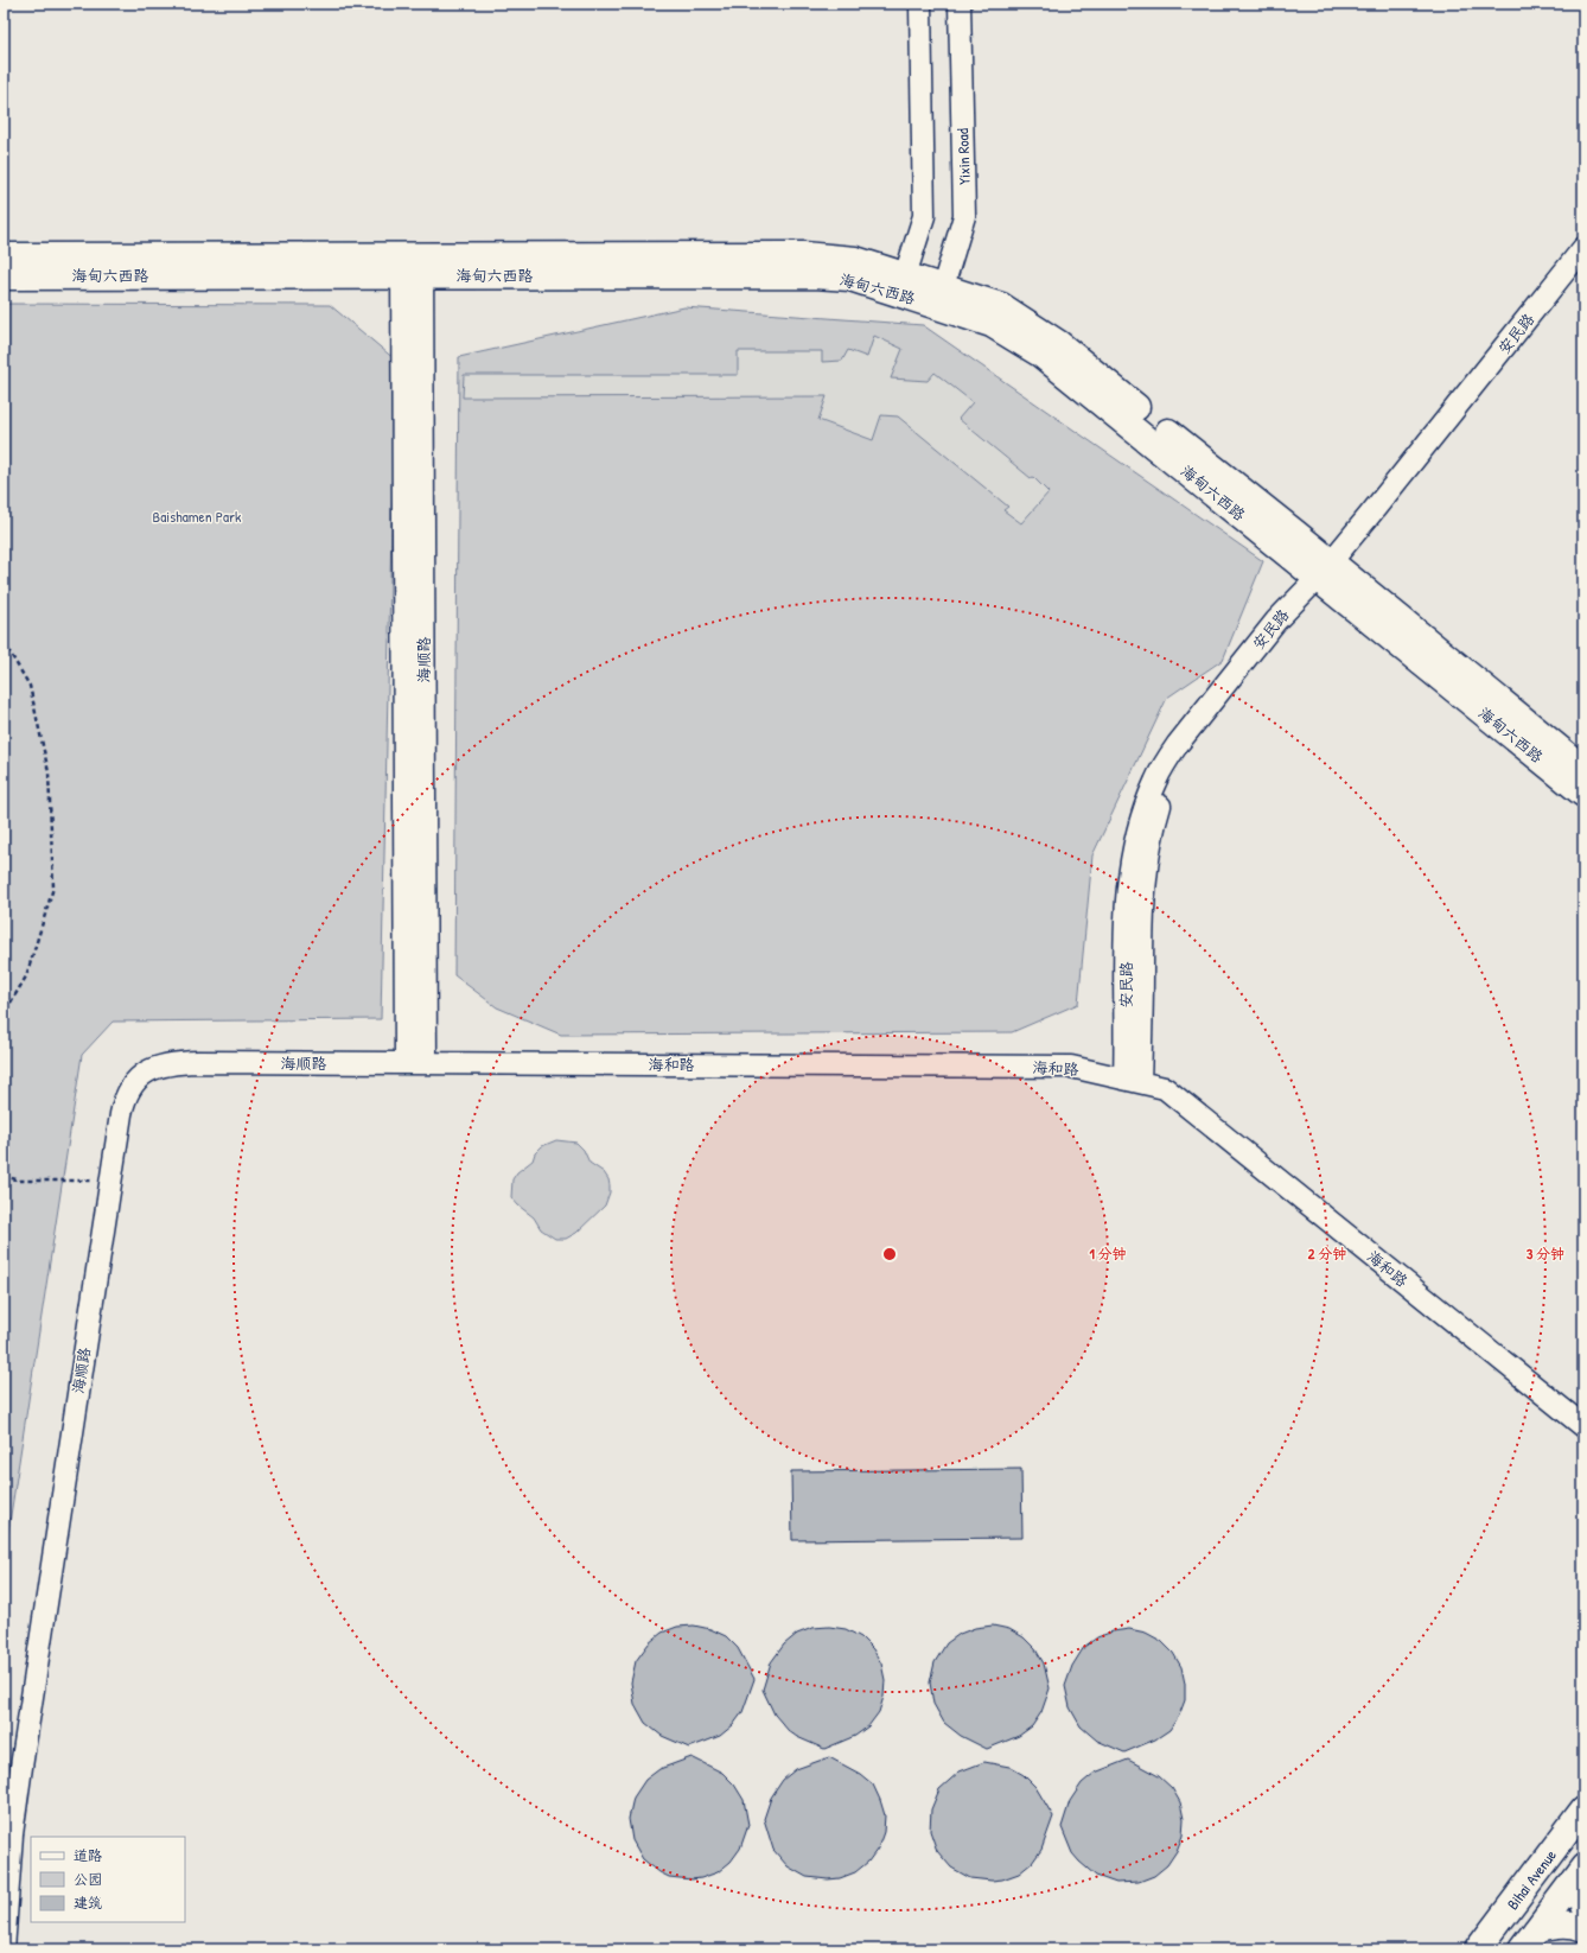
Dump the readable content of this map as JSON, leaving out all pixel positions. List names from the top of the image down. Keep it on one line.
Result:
{"streets":{"main road":["海甸六西路","Bihai Avenue"],"street":["Yixin Road","安民路","海顺路","海和路"]},"crossings":[["Yixin Road","海甸六西路"],["海甸六西路","安民路"],["海甸六西路","海顺路"],["安民路","海和路"],["海顺路","海和路"]],"parks":["Baishamen Park"],"legend":["道路","公园","建筑"],"rings":["1 分钟","2 分钟","3 分钟"]}
